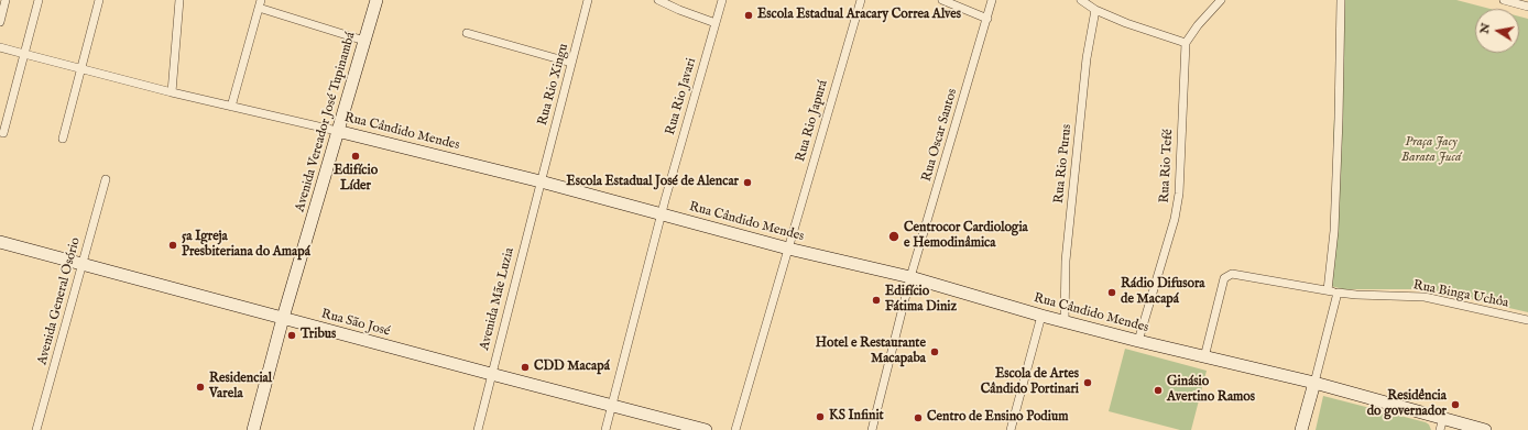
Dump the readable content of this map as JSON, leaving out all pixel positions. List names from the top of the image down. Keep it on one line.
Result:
{"streets":{"street":["Rua Rio Xingu","Rua Rio Javari","Rua Rio Japurá","Avenida Vereador José Tupinambá","Rua Cândido Mendes","Rua Oscar Santos","Rua Rio Purus","Rua Rio Tefé","Rua Binga Uchôa","Avenida Mãe Luzia","Avenida General Osório","Rua São José"]},"crossings":[["Rua Rio Xingu","Rua Cândido Mendes"],["Rua Rio Xingu","Avenida Mãe Luzia"],["Rua Rio Javari","Rua Cândido Mendes"],["Rua Rio Javari","Rua São José"],["Rua Rio Japurá","Rua Cândido Mendes"],["Avenida Vereador José Tupinambá","Rua Cândido Mendes"],["Avenida Vereador José Tupinambá","Rua São José"],["Rua Cândido Mendes","Rua Oscar Santos"],["Rua Cândido Mendes","Rua Rio Purus"],["Rua Cândido Mendes","Rua Rio Tefé"],["Rua Cândido Mendes","Rua Binga Uchôa"],["Rua Cândido Mendes","Avenida Mãe Luzia"],["Avenida Mãe Luzia","Rua São José"],["Avenida General Osório","Rua São José"]],"parks":["Praça Jacy Barata Jucá"],"places":["Escola Estadual Aracary Correa Alves","Edifício Líder","Escola Estadual José de Alencar","Centrocor Cardiologia e Hemodinâmica","5a Igreja Presbiteriana do Amapá","Rádio Difusora de Macapá","Edifício Fátima Diniz","Tribus","Hotel e Restaurante Macapaba","CDD Macapá","Escola de Artes Cândido Portinari","Residencial Varela","Ginásio Avertino Ramos","Residência do governador","KS Infinit","Centro de Ensino Podium"],"north":"left"}
